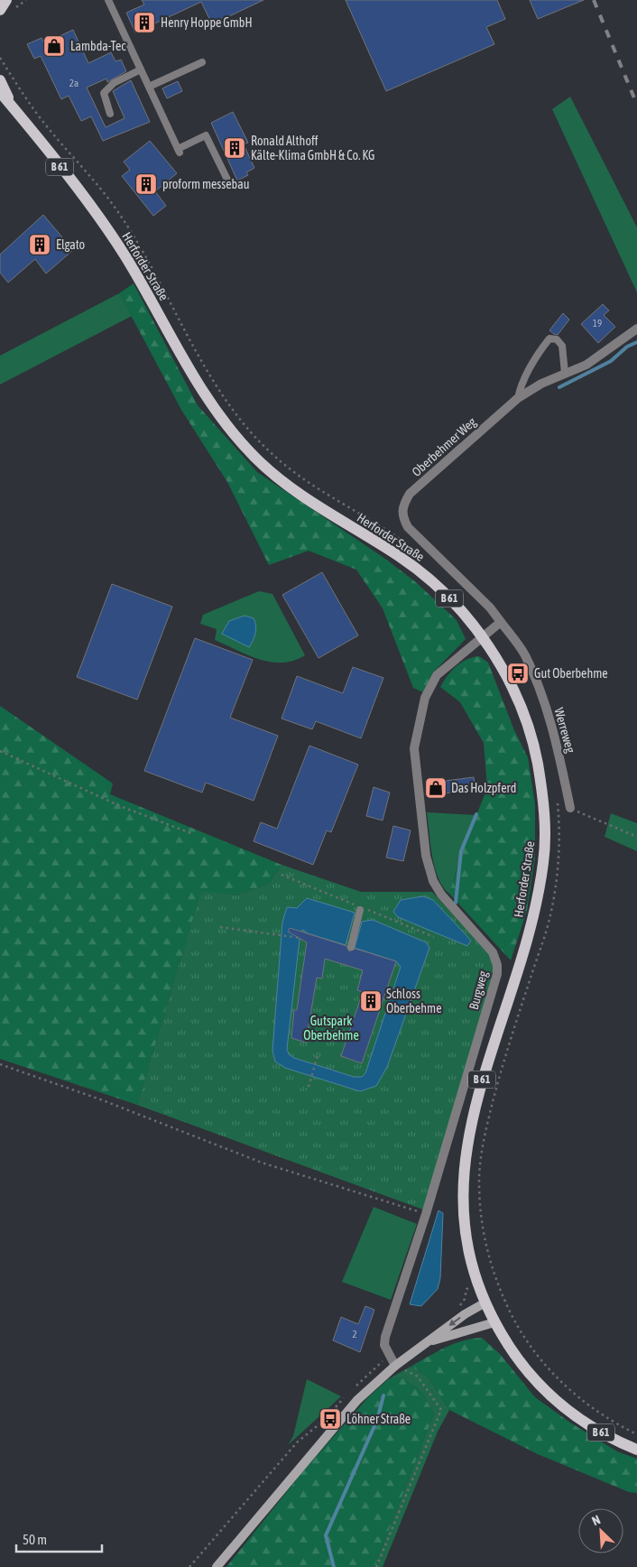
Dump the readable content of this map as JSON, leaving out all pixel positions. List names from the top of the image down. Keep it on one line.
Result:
{"streets":{"main road":["B 61","Herforder Straße"],"street":["Oberbehmer Weg","Werreweg","Burgweg"]},"crossings":[["Herforder Straße","Burgweg"],["Oberbehmer Weg","Werreweg"]],"parks":["Gutspark Oberbehme"],"places":{"building":["Henry Hoppe GmbH","Ronald Althoff Kälte-Klima GmbH & Co. KG","proform messebau","Elgato","Schloss Oberbehme"],"shop":["Lambda-Tec","Das Holzpferd"],"bus stop":["Gut Oberbehme","Löhner Straße"]},"house_numbers":["2a","19","2"],"scale_bar":"50 m","north":"top left"}
